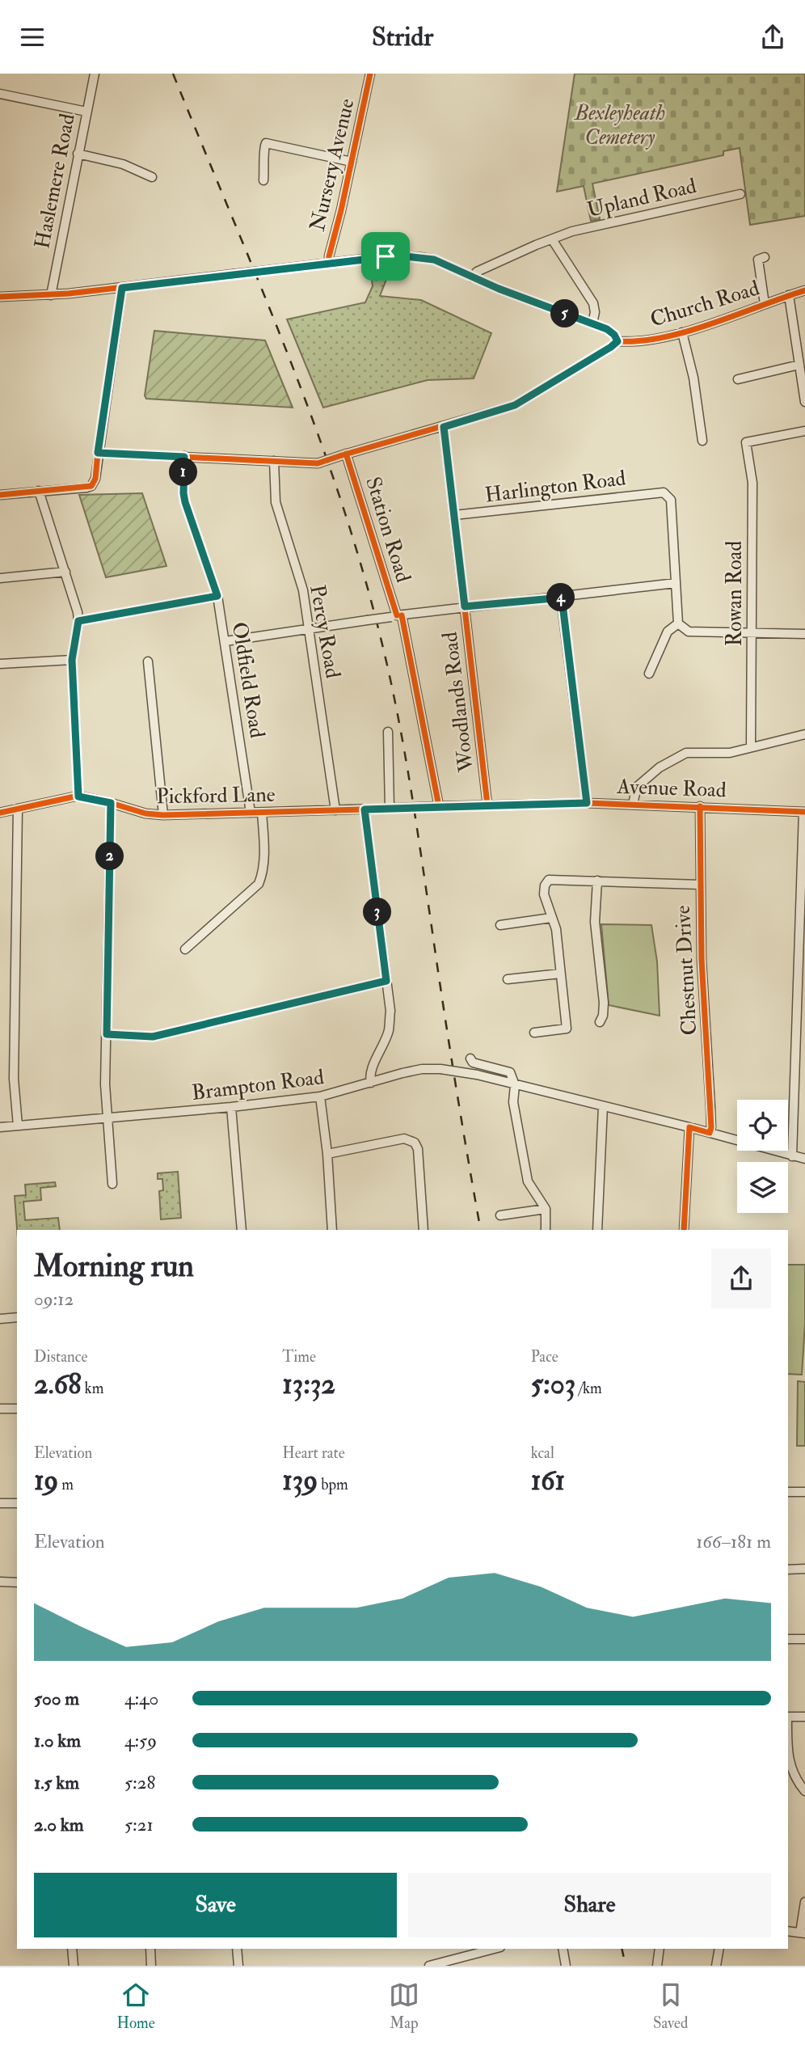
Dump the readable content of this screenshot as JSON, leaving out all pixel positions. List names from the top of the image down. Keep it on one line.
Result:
{"streets":{"street":["Nursery Avenue","Haslemere Road","Upland Road","Church Road","Harlington Road","Station Road","Rowan Road","Percy Road","Oldfield Road","Woodlands Road","Avenue Road","Pickford Lane","Chestnut Drive","Brampton Road"]},"crossings":[["Harlington Road","Woodlands Road"],["Station Road","Avenue Road"],["Percy Road","Pickford Lane"],["Oldfield Road","Pickford Lane"],["Woodlands Road","Avenue Road"],["Avenue Road","Pickford Lane"],["Avenue Road","Chestnut Drive"],["Chestnut Drive","Brampton Road"]],"parks":["Bexleyheath Cemetery"],"page":{"header":"Stridr","pins":["5","1","4","2","3"],"heading":["Morning run","09:12"],"stats":[["Distance","2.68 km"],["Time","13:32"],["Pace","5:03 /km"],["Elevation","19 m"],["Heart rate","139 bpm"],["kcal","161"]],"chart":["Elevation","166–181 m"],"list":[{"name":"500 m","note":"4:40"},{"name":"1.0 km","note":"4:59"},{"name":"1.5 km","note":"5:28"},{"name":"2.0 km","note":"5:21"}],"buttons":["Save","Share"],"tabs":["Home","Map","Saved"]}}
